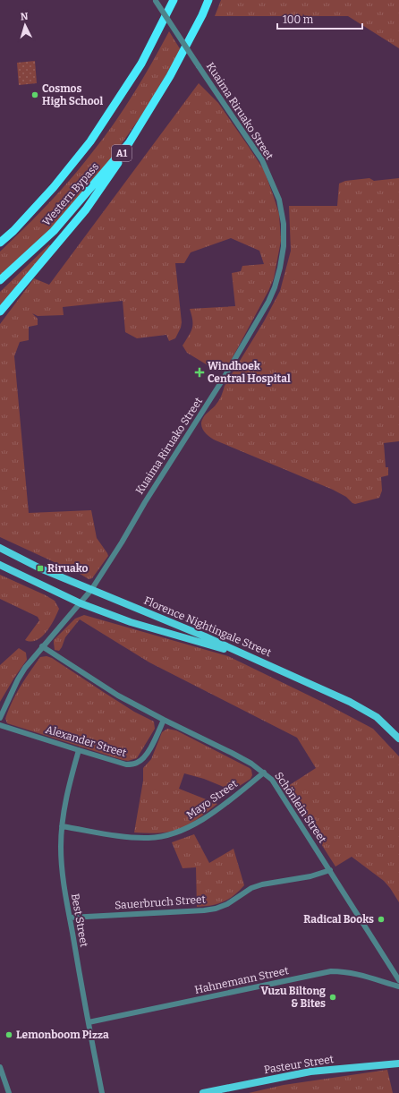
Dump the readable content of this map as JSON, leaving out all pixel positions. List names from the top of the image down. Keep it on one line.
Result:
{"streets":{"highway":["A1","Western Bypass"],"main road":["Florence Nightingale Street","Pasteur Street"],"street":["Kuaima Riruako Street","Alexander Street","Mayo Street","Schönlein Street","Sauerbruch Street","Best Street","Hahnemann Street"]},"crossings":[["Kuaima Riruako Street","Florence Nightingale Street"],["Kuaima Riruako Street","Schönlein Street"],["Alexander Street","Schönlein Street"],["Alexander Street","Best Street"],["Mayo Street","Schönlein Street"],["Mayo Street","Best Street"],["Schönlein Street","Sauerbruch Street"],["Sauerbruch Street","Best Street"],["Best Street","Hahnemann Street"]],"places":{"other":["Cosmos High School","Radical Books","Vuzu Biltong & Bites","Lemonboom Pizza"],"health":["Windhoek Central Hospital"],"transit":["Riruako"]},"scale_bar":"100 m","north":"top"}
